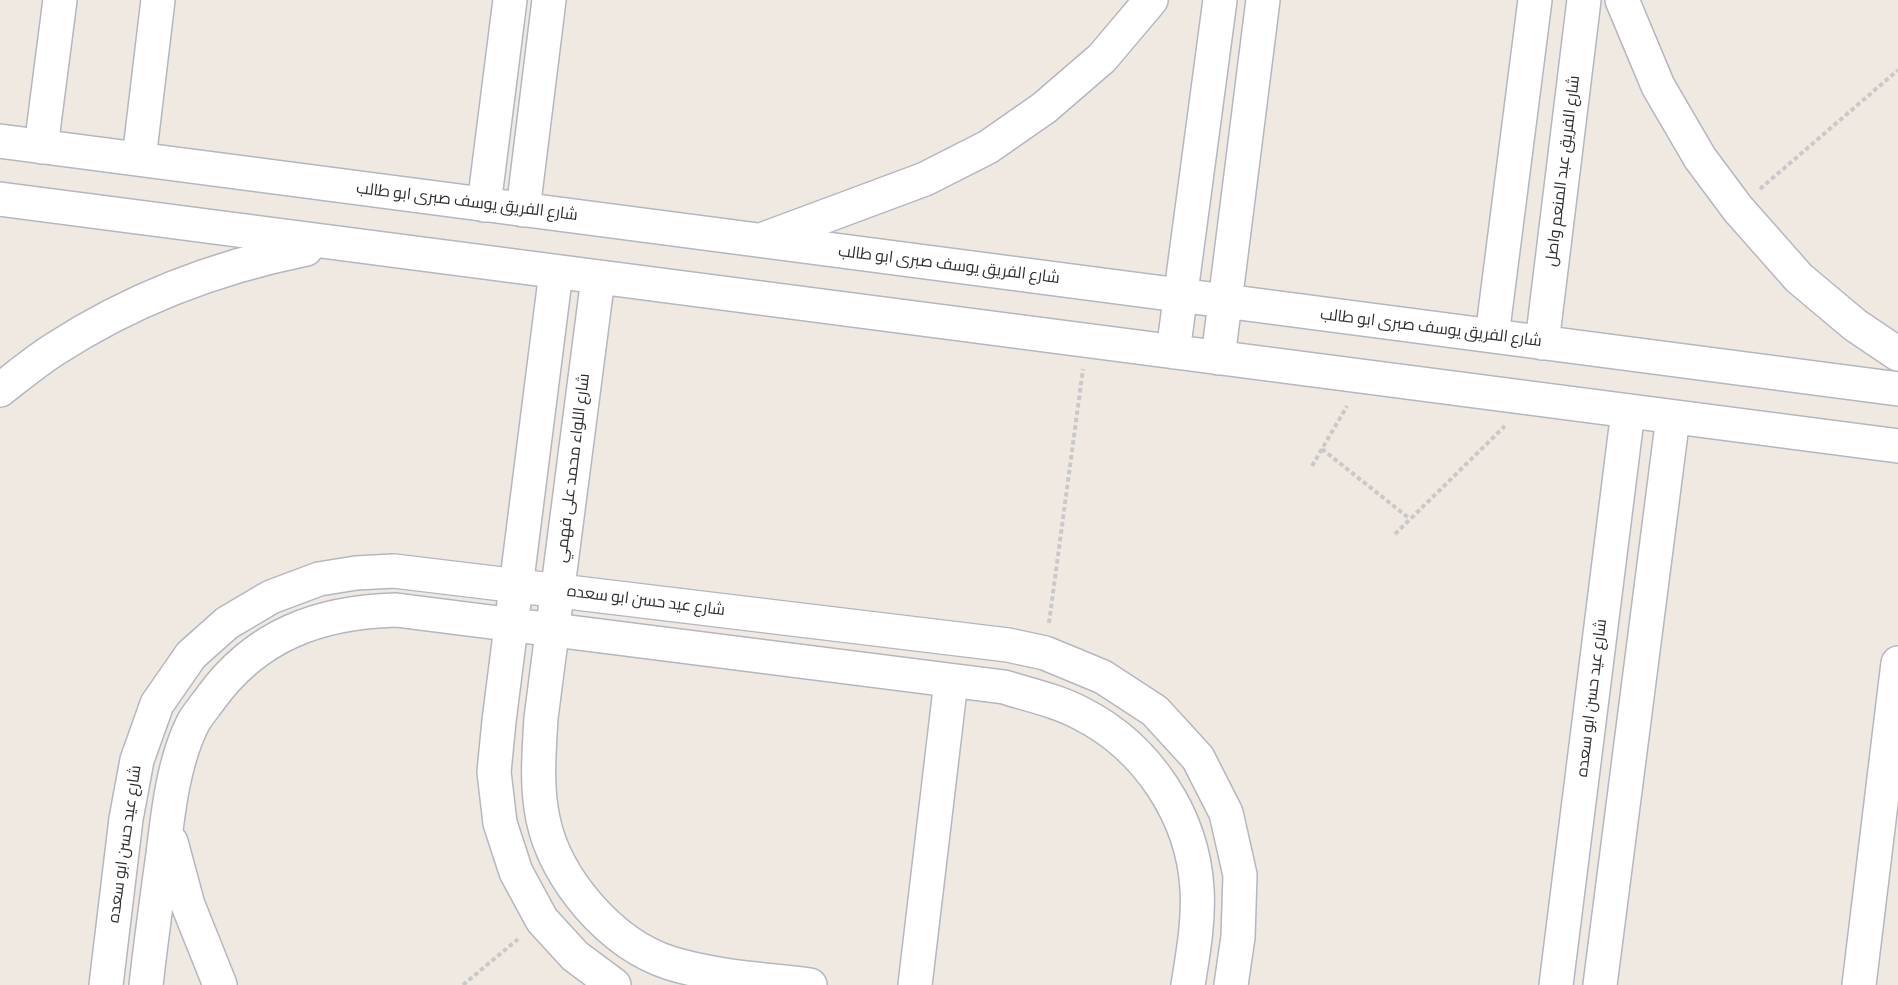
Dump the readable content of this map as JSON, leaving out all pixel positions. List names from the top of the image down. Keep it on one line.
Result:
{"streets":{"street":["شارع الفريق عبد المنعم واصل","شارع الفريق يوسف صبرى ابو طالب","شارع اللواء محمد على فهمي","شارع عيد حسن ابو سعده"]},"crossings":[["شارع الفريق عبد المنعم واصل","شارع الفريق يوسف صبرى ابو طالب"],["شارع اللواء محمد على فهمي","شارع عيد حسن ابو سعده"]]}
